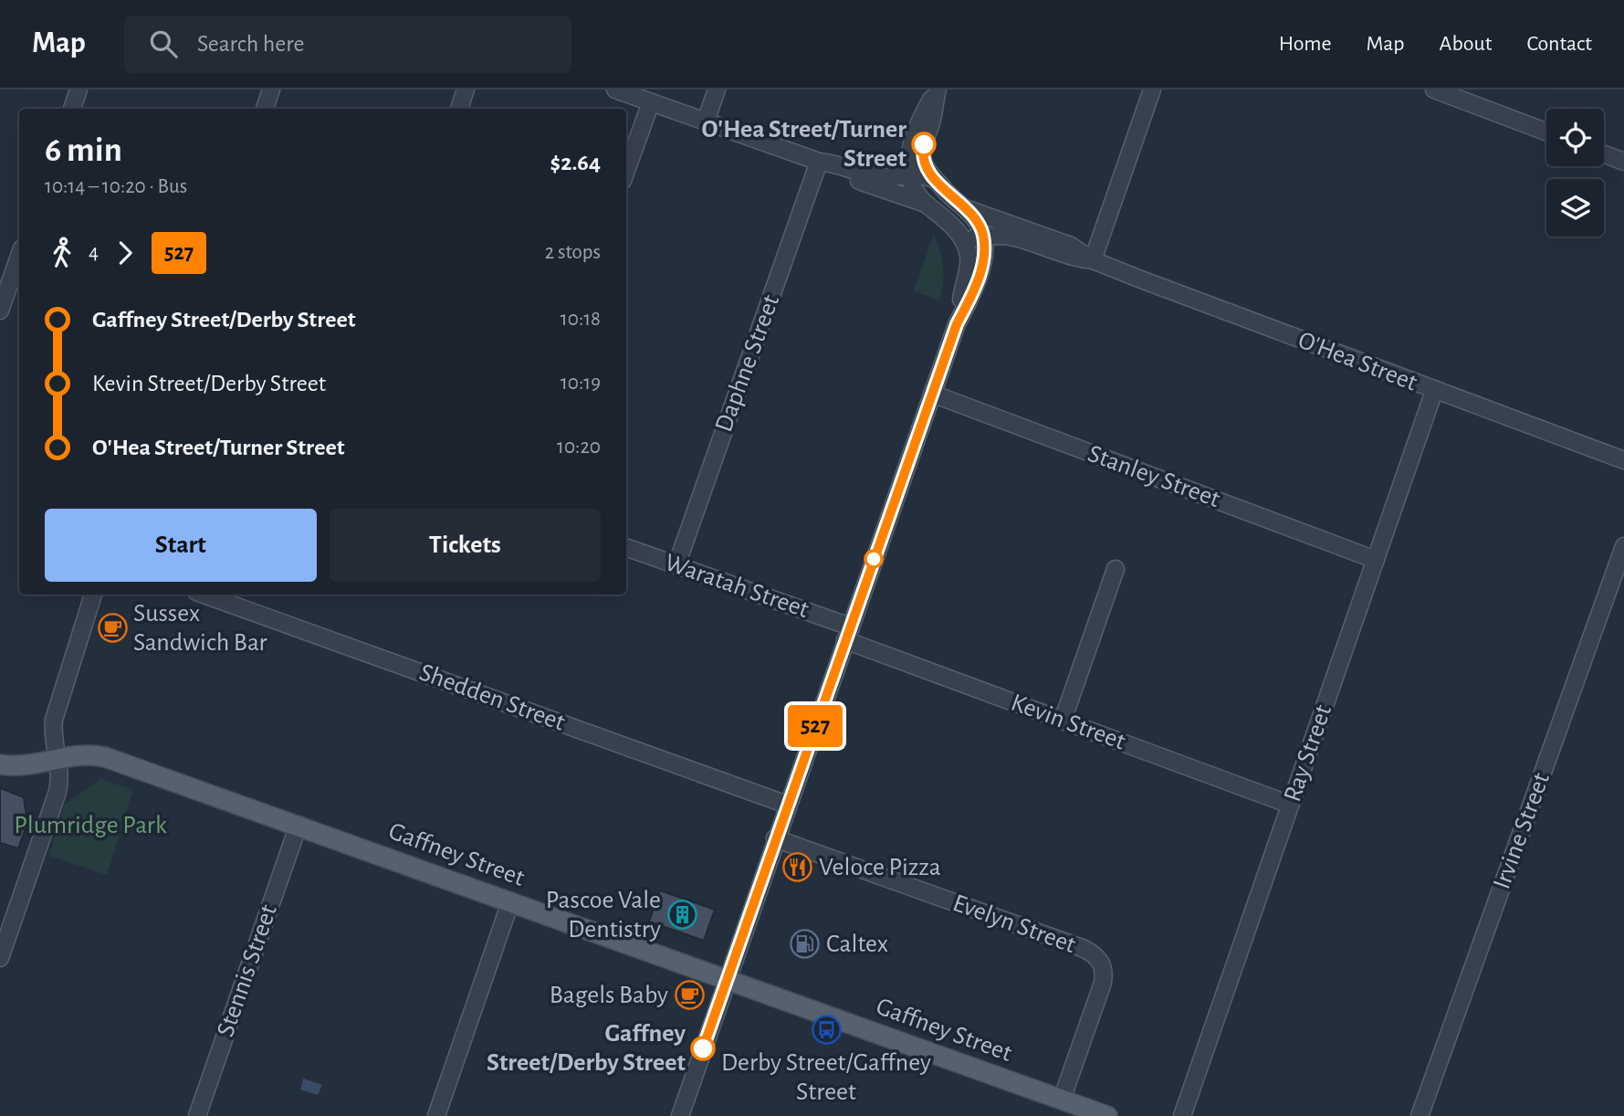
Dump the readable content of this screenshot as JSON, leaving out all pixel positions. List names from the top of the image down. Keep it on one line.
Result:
{"streets":{"main road":["Gaffney Street"],"street":["O'Hea Street","Daphne Street","Stanley Street","Waratah Street","Shedden Street","Kevin Street","Ray Street","Irvine Street","Evelyn Street","Stennis Street"]},"crossings":[["O'Hea Street","Ray Street"],["Daphne Street","Waratah Street"],["Stanley Street","Ray Street"],["Waratah Street","Kevin Street"],["Kevin Street","Ray Street"],["Gaffney Street","Evelyn Street"],["Gaffney Street","Stennis Street"]],"parks":["Plumridge Park"],"places":{"other":["O'Hea Street/Turner Street","Gaffney Street/Derby Street"],"cafe":["Sussex Sandwich Bar","Bagels Baby"],"restaurant":["Veloce Pizza"],"building":["Pascoe Vale Dentistry"],"fuel station":["Caltex"],"bus stop":["Derby Street/Gaffney Street"]},"lines":["bus line 527"],"page":{"header":"Map","search":"Search here","nav":["Home","Map","About","Contact"],"on_map":"527","heading":["6 min","10:14 – 10:20 · Bus","$2.64"],"legs":["4","527","2 stops"],"list":[{"name":"Gaffney Street/Derby Street","value":"10:18"},{"name":"Kevin Street/Derby Street","value":"10:19"},{"name":"O'Hea Street/Turner Street","value":"10:20"}],"buttons":["Start","Tickets"]}}
